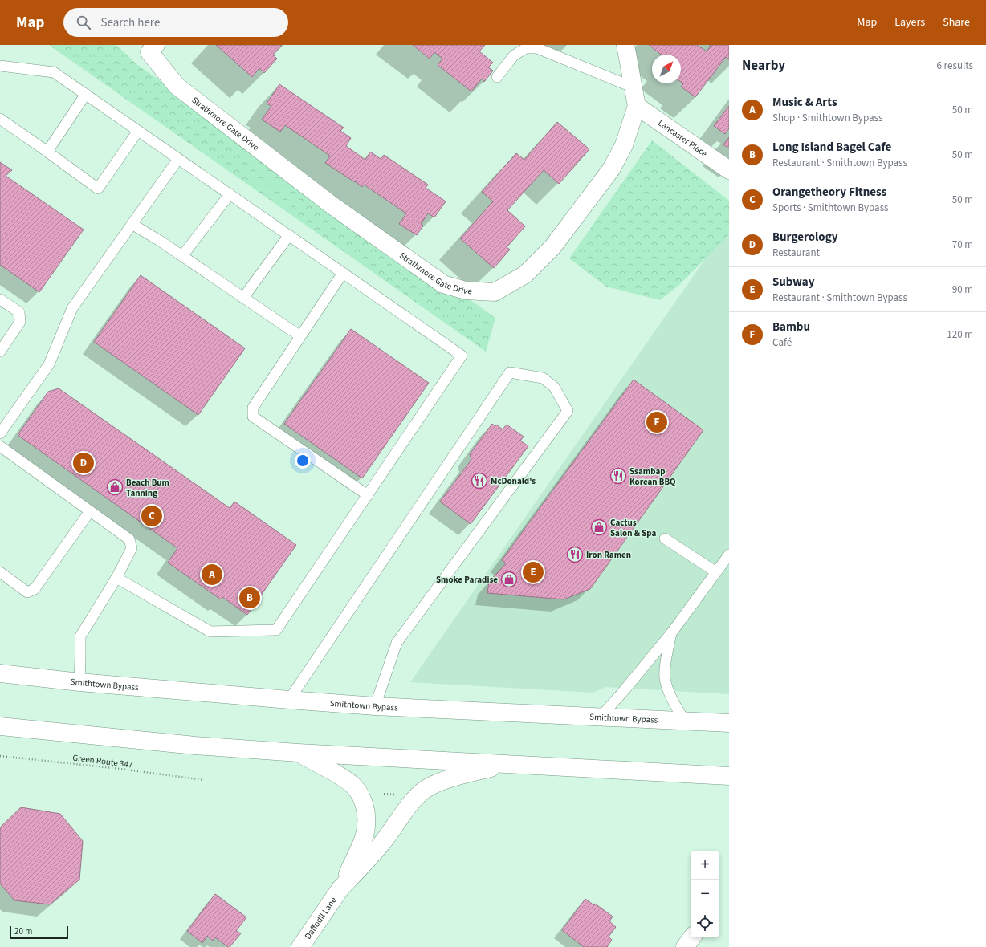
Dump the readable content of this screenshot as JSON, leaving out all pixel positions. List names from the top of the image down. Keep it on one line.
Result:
{"streets":{"main road":["Strathmore Gate Drive","Lancaster Place","Smithtown Bypass","Daffodil Lane"],"path":["Green Route 347"]},"crossings":[["Strathmore Gate Drive","Lancaster Place"]],"places":{"restaurant":["Ssambap Korean BBQ","McDonald's","Iron Ramen"],"shop":["Beach Bum Tanning","Cactus Salon & Spa","Smoke Paradise"]},"scale_bar":"20 m","north":"top right","page":{"header":"Map","search":"Search here","nav":["Map","Layers","Share"],"heading":["Nearby","6 results"],"list":[{"mark":"A","name":"Music & Arts","note":"Shop · Smithtown Bypass","value":"50 m"},{"mark":"B","name":"Long Island Bagel Cafe","note":"Restaurant · Smithtown Bypass","value":"50 m"},{"mark":"C","name":"Orangetheory Fitness","note":"Sports · Smithtown Bypass","value":"50 m"},{"mark":"D","name":"Burgerology","note":"Restaurant","value":"70 m"},{"mark":"E","name":"Subway","note":"Restaurant · Smithtown Bypass","value":"90 m"},{"mark":"F","name":"Bambu","note":"Café","value":"120 m"}],"pins":["F","D","C","E","A","B"],"map_buttons":["+","−"],"scale":"20 m"}}
